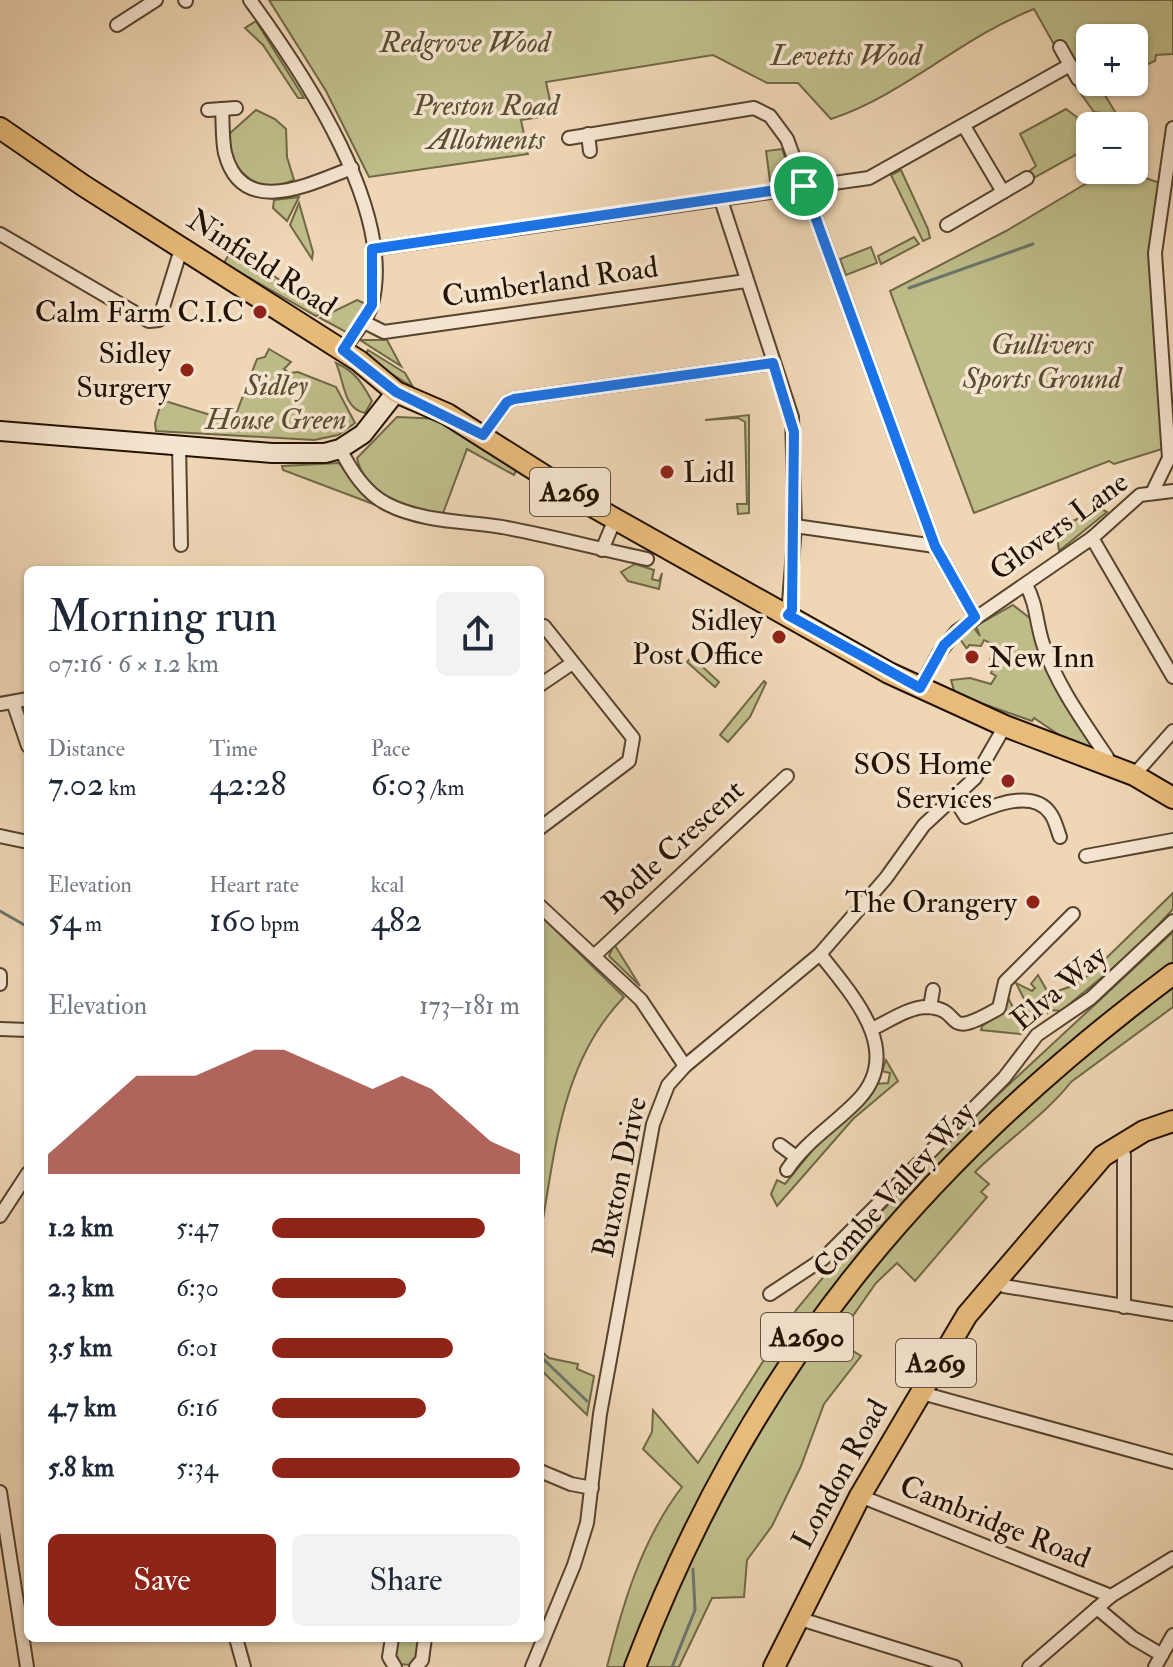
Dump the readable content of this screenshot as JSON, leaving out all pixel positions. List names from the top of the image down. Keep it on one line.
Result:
{"streets":{"main road":["Ninfield Road","A269","Combe Valley Way","A2690","London Road"],"street":["Cumberland Road","Glovers Lane","Bodle Crescent","Elva Way","Buxton Drive","Cambridge Road"]},"crossings":[["Ninfield Road","Glovers Lane"],["Ninfield Road","Buxton Drive"],["London Road","Cambridge Road"]],"parks":["Redgrove Wood","Levetts Wood","Preston Road Allotments","Gullivers Sports Ground","Sidley House Green"],"places":["Calm Farm C.I.C","Sidley Surgery","Lidl","Sidley Post Office","New Inn","SOS Home Services","The Orangery"],"page":{"map_buttons":["+","−"],"heading":["Morning run","07:16 · 6 × 1.2 km"],"stats":[["Distance","7.02 km"],["Time","42:28"],["Pace","6:03 /km"],["Elevation","54 m"],["Heart rate","160 bpm"],["kcal","482"]],"chart":["Elevation","173–181 m"],"list":[{"name":"1.2 km","note":"5:47"},{"name":"2.3 km","note":"6:30"},{"name":"3.5 km","note":"6:01"},{"name":"4.7 km","note":"6:16"},{"name":"5.8 km","note":"5:34"}],"buttons":["Save","Share"]}}
